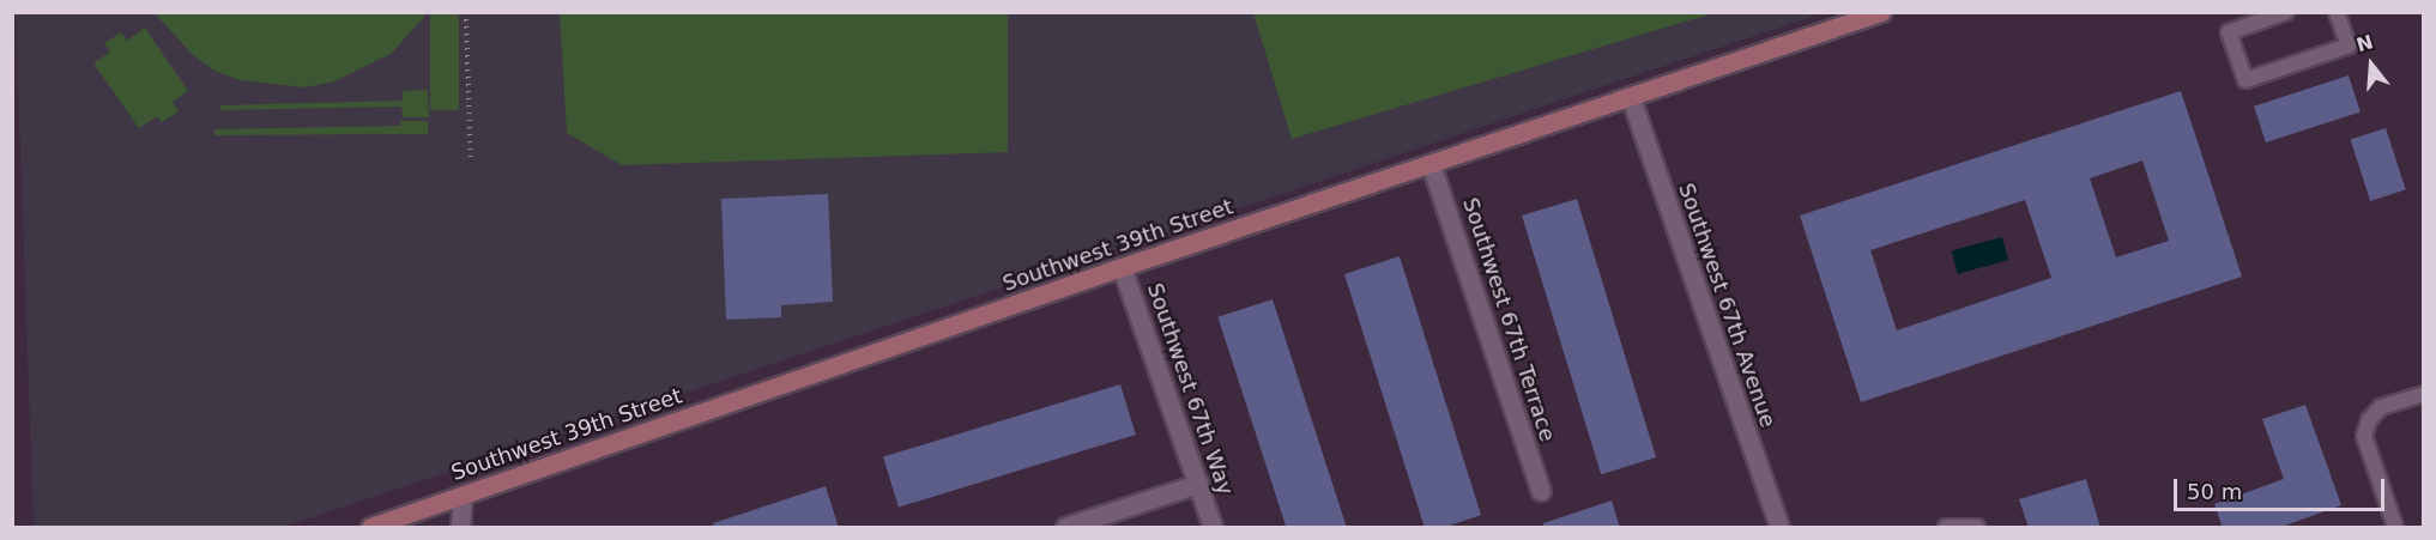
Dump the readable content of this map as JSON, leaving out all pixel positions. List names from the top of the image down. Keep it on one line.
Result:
{"streets":{"street":["Southwest 39th Street","Southwest 67th Avenue","Southwest 67th Terrace","Southwest 67th Way"]},"crossings":[["Southwest 39th Street","Southwest 67th Avenue"],["Southwest 39th Street","Southwest 67th Terrace"],["Southwest 39th Street","Southwest 67th Way"]],"scale_bar":"50 m","north":"top"}
